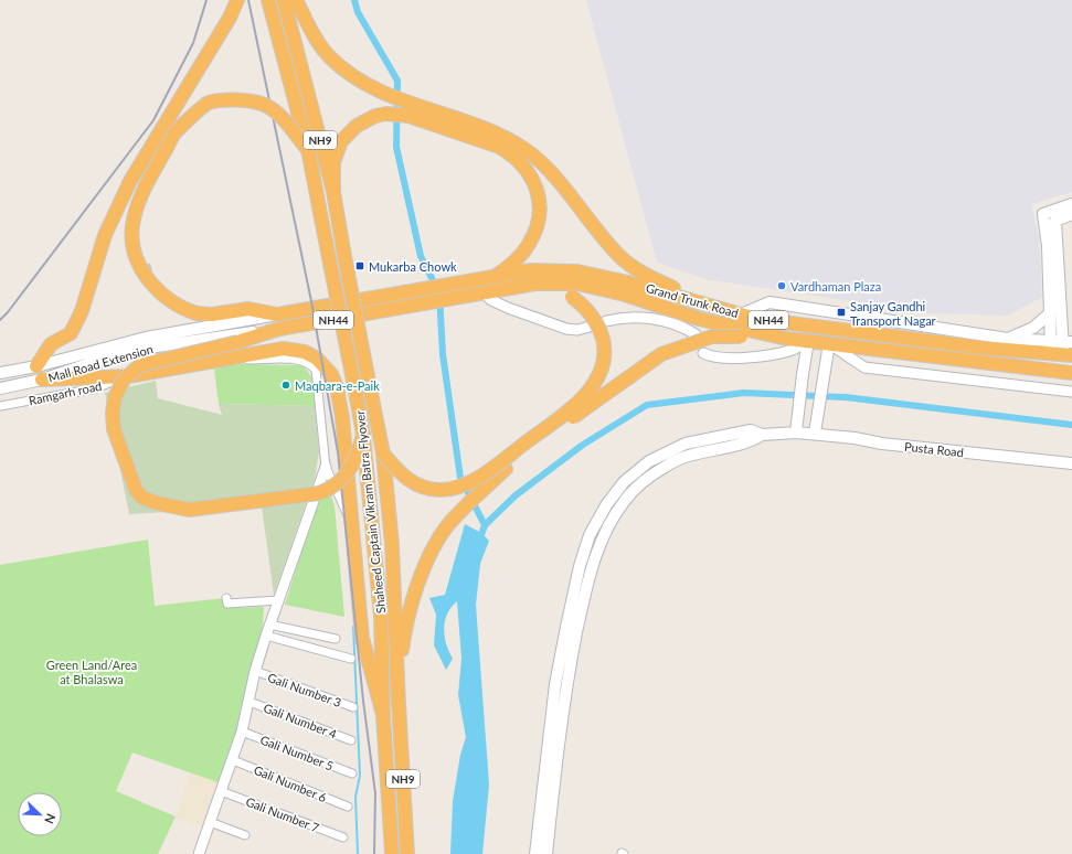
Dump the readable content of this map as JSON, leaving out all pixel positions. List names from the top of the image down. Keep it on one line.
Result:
{"streets":{"highway":["NH9","Grand Trunk Road","NH44","Shaheed Captain Vikram Batra Flyover"],"main road":["Mall Road Extension","Pusta Road"],"street":["Ramgarh road","Gali Number 3","Gali Number 4","Gali Number 5","Gali Number 6","Gali Number 7"]},"crossings":[["NH9","Shaheed Captain Vikram Batra Flyover"],["Grand Trunk Road","NH44"],["NH44","Mall Road Extension"]],"parks":["Green Land/Area at Bhalaswa"],"places":{"transit":["Mukarba Chowk","Sanjay Gandhi Transport Nagar"],"other":["Vardhaman Plaza","Maqbara-e-Paik"]},"north":"bottom right"}
